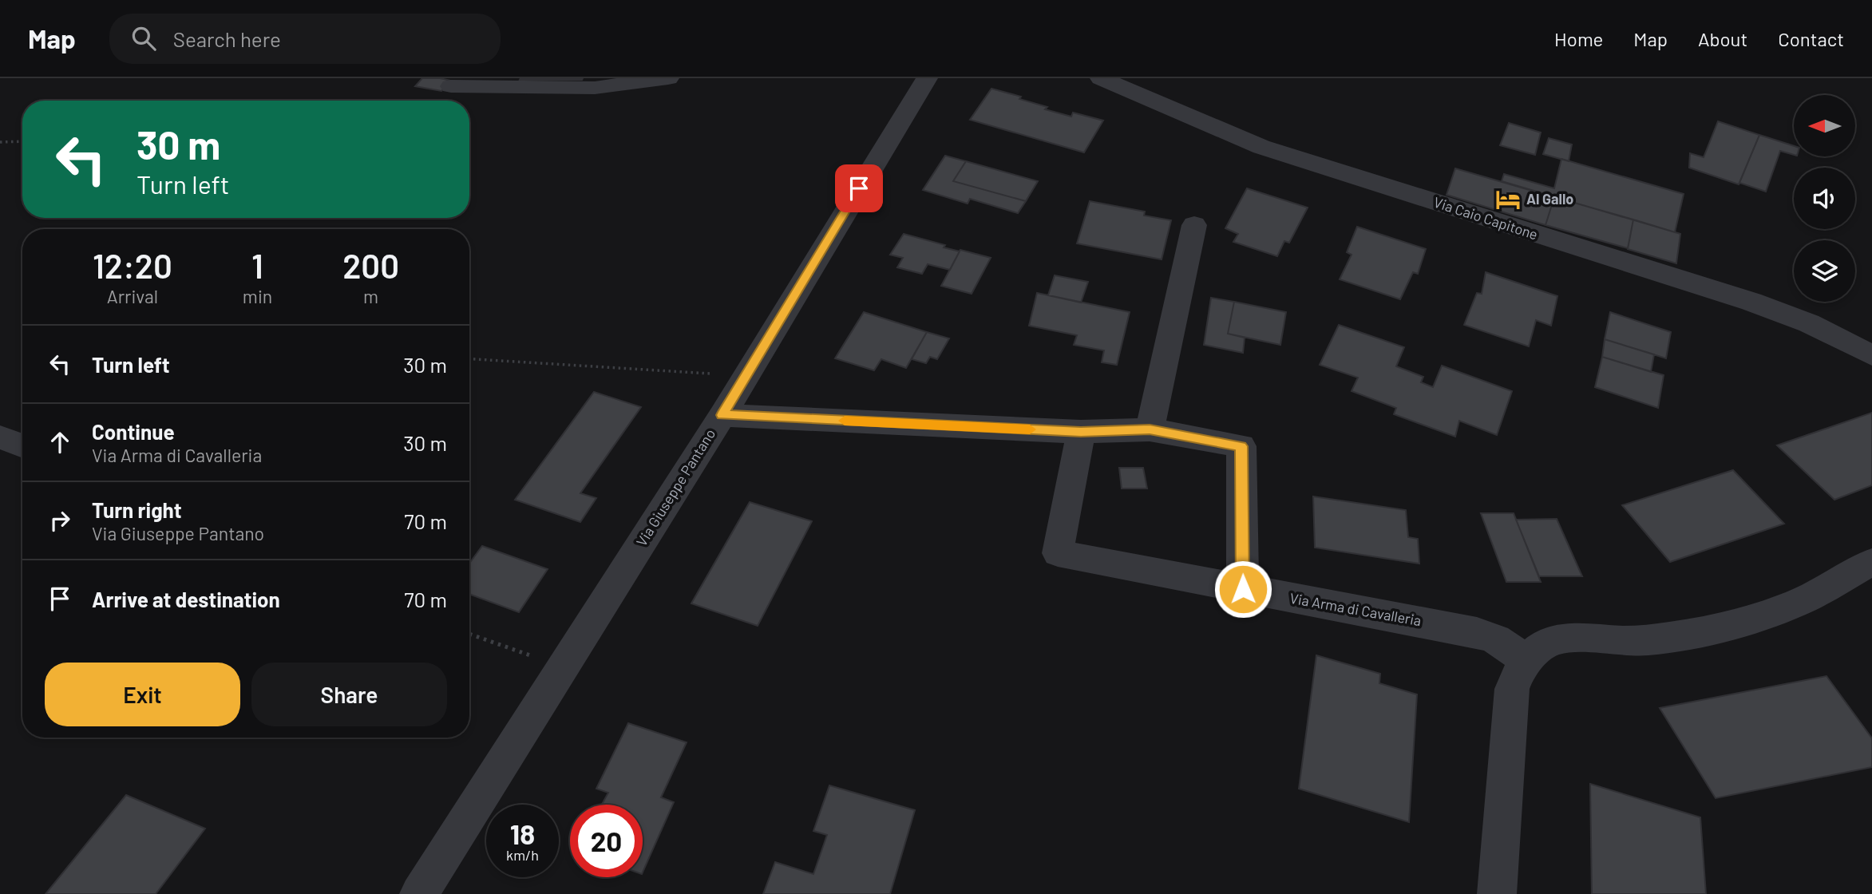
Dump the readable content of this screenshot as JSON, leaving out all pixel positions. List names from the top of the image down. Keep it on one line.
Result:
{"streets":{"street":["Via Caio Capitone","Via Giuseppe Pantano","Via Arma di Cavalleria"]},"places":{"hotel":["Al Gallo"]},"north":"left","page":{"header":"Map","search":"Search here","nav":["Home","Map","About","Contact"],"turn":["30 m","Turn left"],"eta":["12:20","Arrival","1","min","200","m"],"list":[{"name":"Turn left","value":"30 m"},{"name":"Continue","note":"Via Arma di Cavalleria","value":"30 m"},{"name":"Turn right","note":"Via Giuseppe Pantano","value":"70 m"},{"name":"Arrive at destination","value":"70 m"}],"buttons":["Exit","Share"],"speed":"18 km/h","limit":"20"}}
